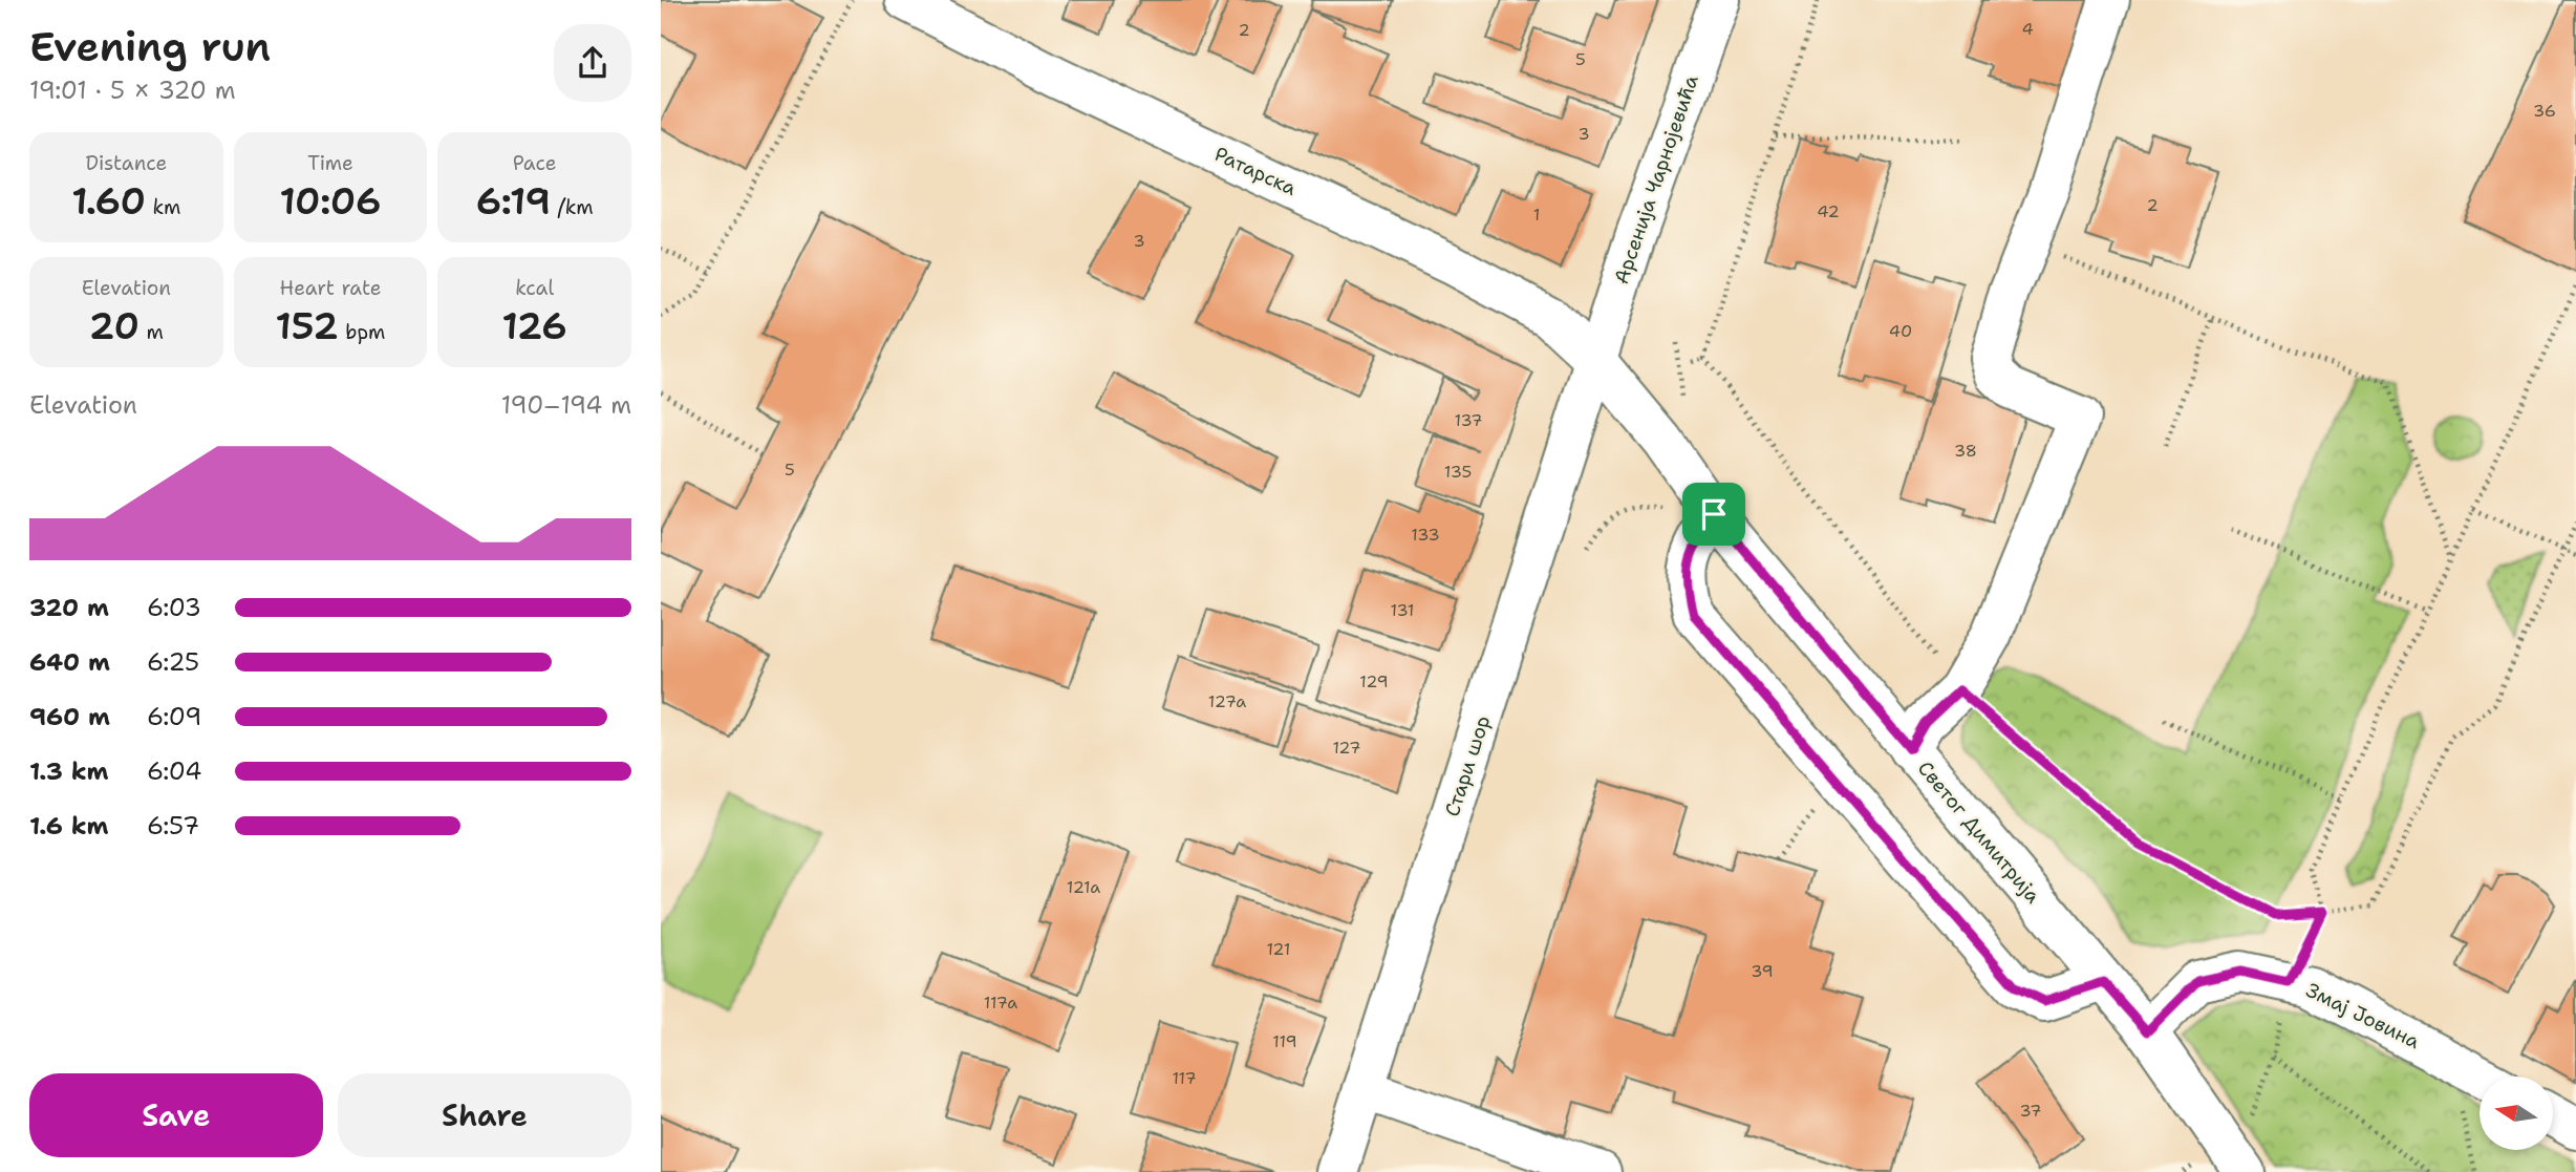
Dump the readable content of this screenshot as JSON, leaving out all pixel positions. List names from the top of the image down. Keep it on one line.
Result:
{"streets":{"street":["Ратарска","Арсенија Чарнојевића","Стари шор","Светог Димитрија","Змај Јовина"]},"crossings":[["Ратарска","Арсенија Чарнојевића"],["Ратарска","Стари шор"],["Ратарска","Светог Димитрија"],["Арсенија Чарнојевића","Стари шор"],["Арсенија Чарнојевића","Светог Димитрија"],["Стари шор","Светог Димитрија"],["Светог Димитрија","Змај Јовина"]],"house_numbers":["4","2","5","36","3","2","42","1","3","40","137","38","5","135","133","131","129","127a","127","121a","121","39","117a","119","117","37"],"north":"left","page":{"heading":["Evening run","19:01 · 5 × 320 m"],"stats":[["Distance","1.60 km"],["Time","10:06"],["Pace","6:19 /km"],["Elevation","20 m"],["Heart rate","152 bpm"],["kcal","126"]],"chart":["Elevation","190–194 m"],"list":[{"name":"320 m","note":"6:03"},{"name":"640 m","note":"6:25"},{"name":"960 m","note":"6:09"},{"name":"1.3 km","note":"6:04"},{"name":"1.6 km","note":"6:57"}],"buttons":["Save","Share"]}}
